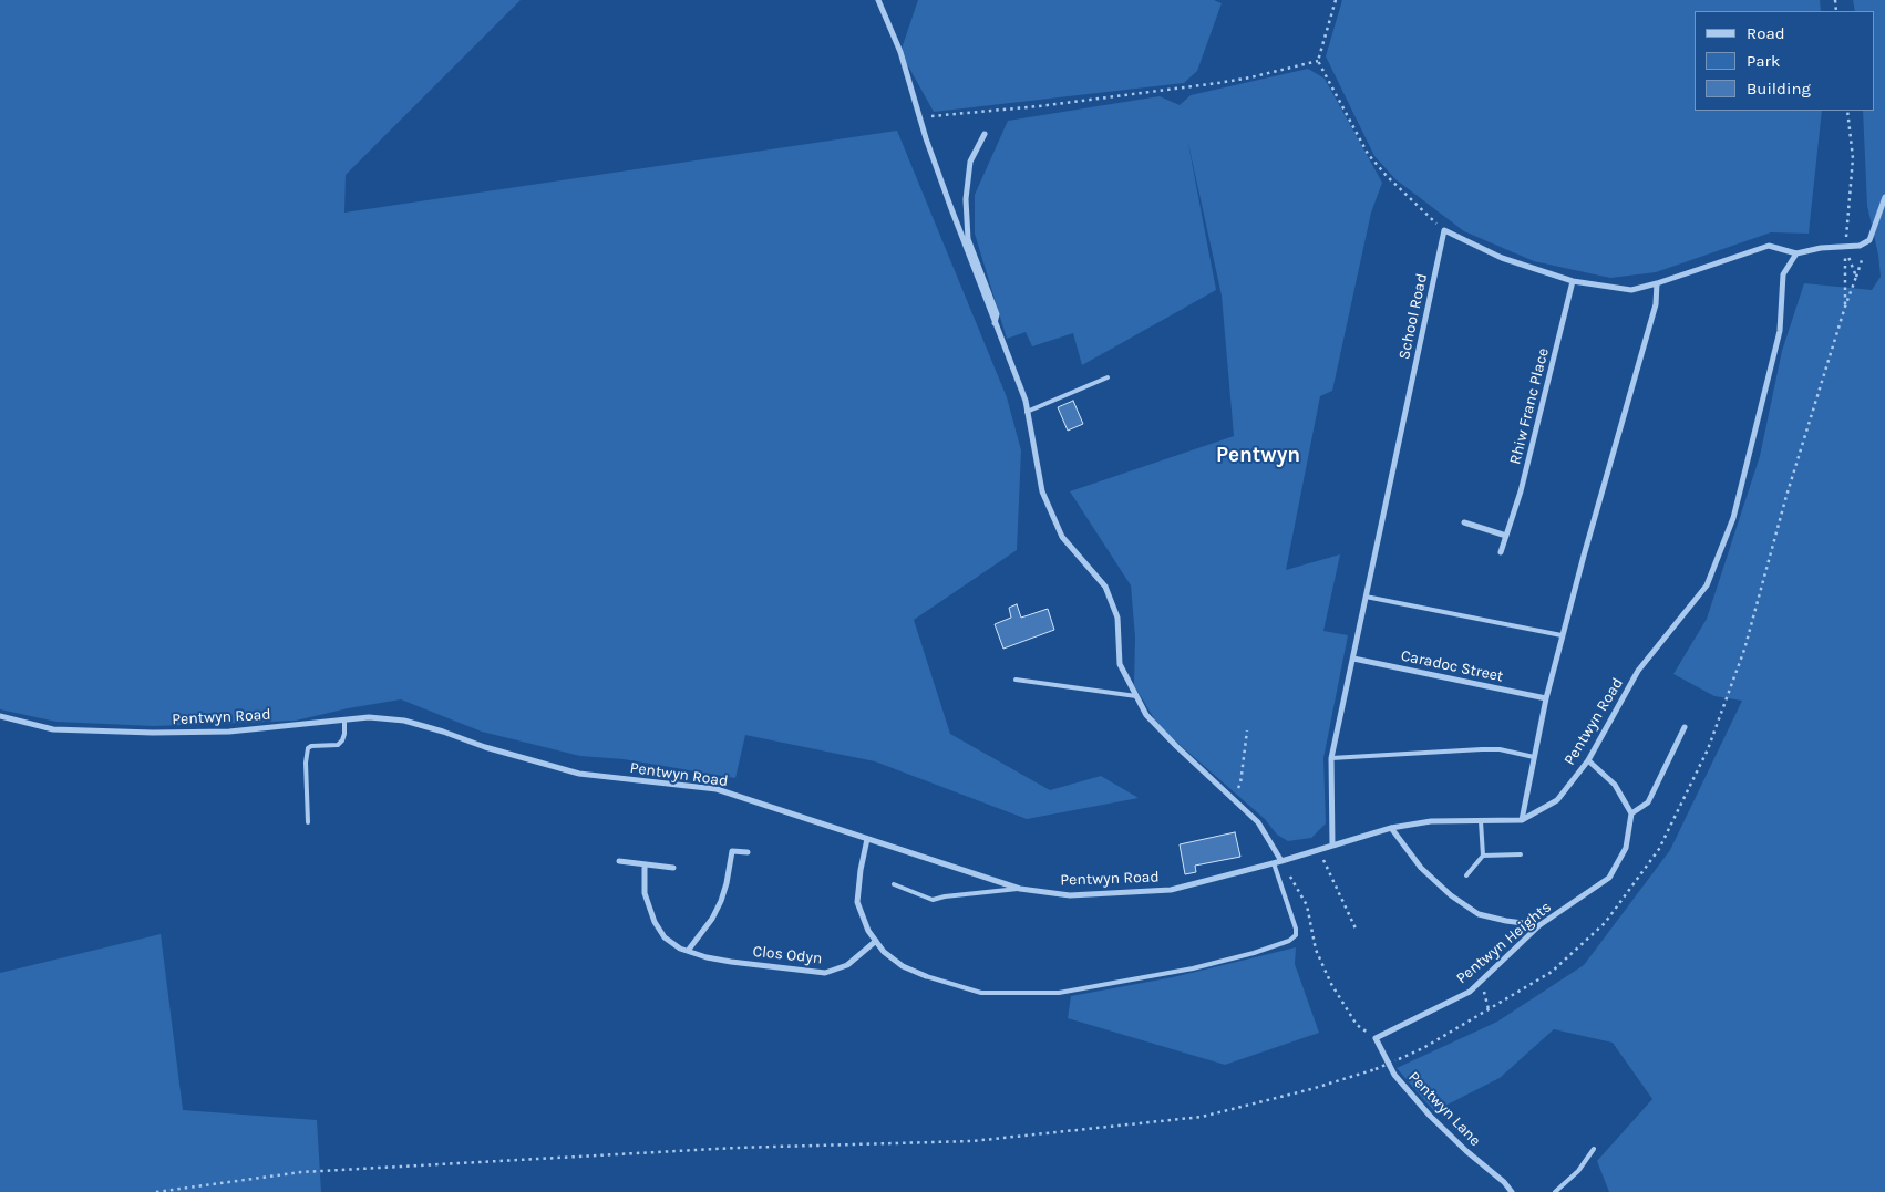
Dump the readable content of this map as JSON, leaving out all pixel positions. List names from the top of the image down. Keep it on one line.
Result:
{"streets":{"street":["School Road","Rhiw Franc Place","Caradoc Street","Pentwyn Road","Pentwyn Heights","Clos Odyn","Pentwyn Lane"]},"crossings":[["School Road","Caradoc Street"],["School Road","Pentwyn Road"],["Pentwyn Heights","Pentwyn Lane"]],"districts":["Pentwyn"],"legend":["Road","Park","Building"]}
